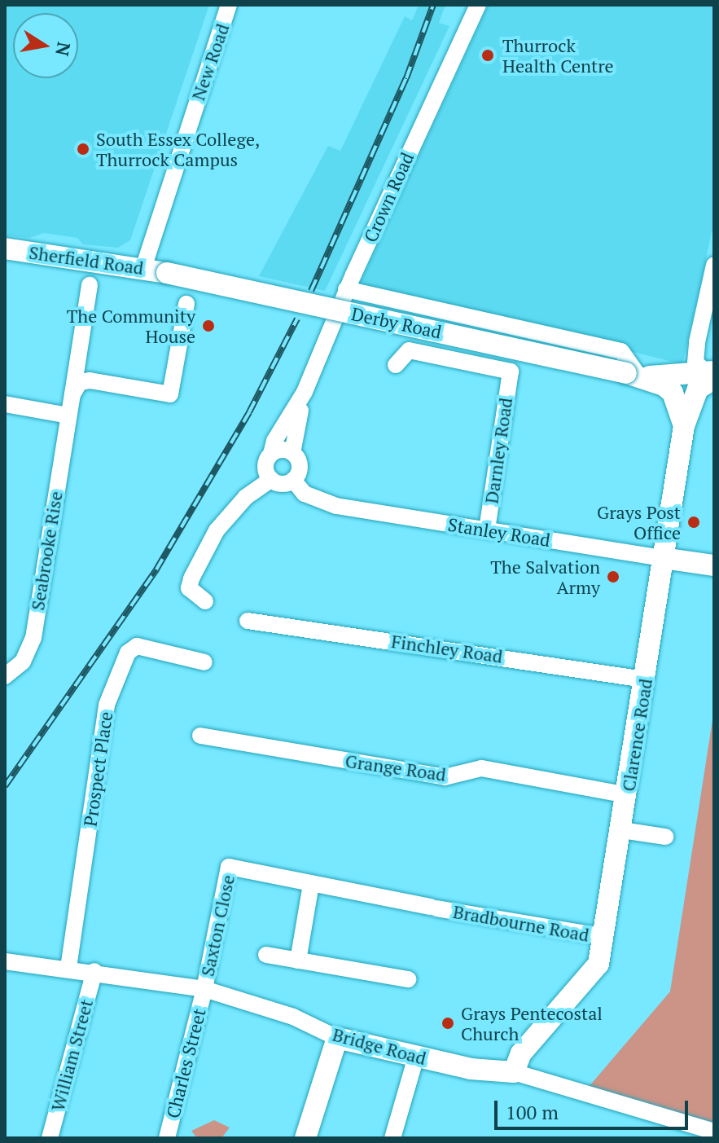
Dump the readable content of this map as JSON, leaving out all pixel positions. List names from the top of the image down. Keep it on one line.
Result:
{"streets":{"main road":["Sherfield Road","Derby Road","Stanley Road","Clarence Road","Bridge Road"],"street":["New Road","Crown Road","Darnley Road","Seabrooke Rise","Finchley Road","Grange Road","Prospect Place","Bradbourne Road","Saxton Close","William Street","Charles Street"]},"crossings":[["New Road","Sherfield Road"],["Crown Road","Stanley Road"],["Sherfield Road","Derby Road"],["Derby Road","Clarence Road"],["Darnley Road","Stanley Road"],["Stanley Road","Clarence Road"],["Finchley Road","Clarence Road"],["Clarence Road","Grange Road"],["Clarence Road","Bradbourne Road"],["Clarence Road","Bridge Road"],["Prospect Place","Bridge Road"],["Bradbourne Road","Saxton Close"],["Saxton Close","Bridge Road"],["Saxton Close","Charles Street"],["Bridge Road","William Street"],["Bridge Road","Charles Street"]],"places":["Thurrock Health Centre","South Essex College, Thurrock Campus","The Community House","Grays Post Office","The Salvation Army","Grays Pentecostal Church"],"scale_bar":"100 m","north":"right"}
